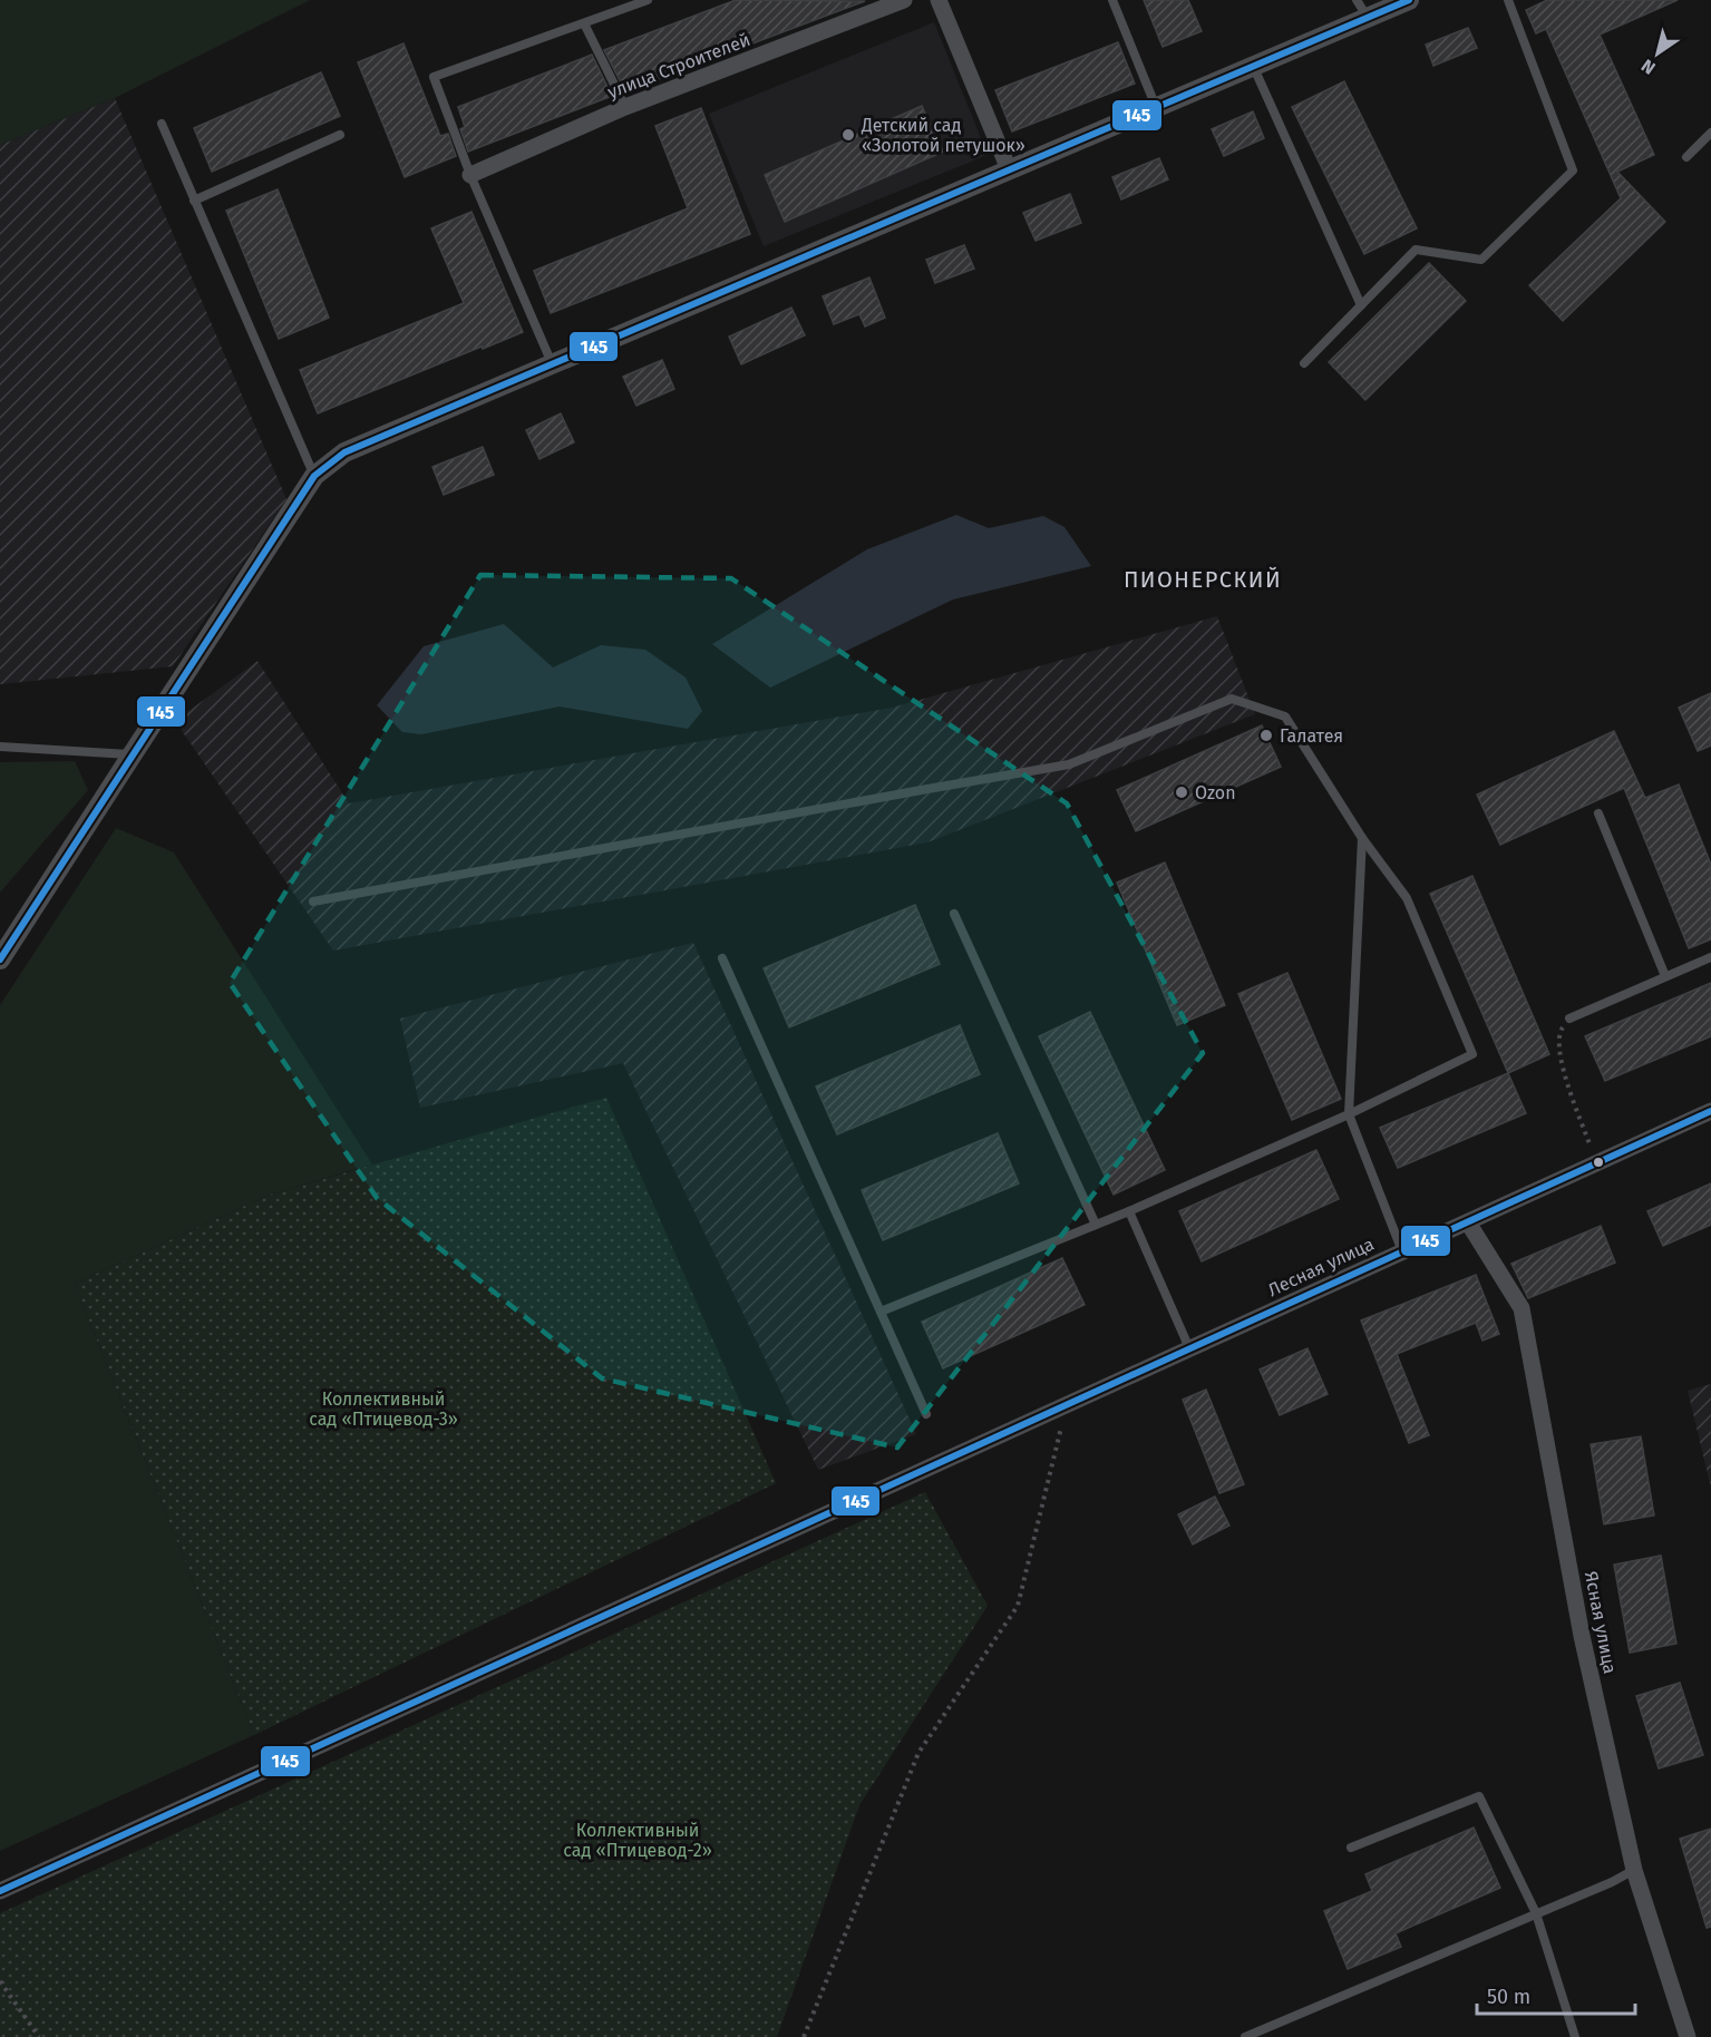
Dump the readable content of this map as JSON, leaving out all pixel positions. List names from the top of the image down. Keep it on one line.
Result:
{"streets":{"street":["улица Строителей","Лесная улица","Ясная улица"]},"crossings":[["Лесная улица","Ясная улица"]],"districts":["ПИОНЕРСКИЙ"],"parks":["Коллективный сад «Птицевод-3»","Коллективный сад «Птицевод-2»"],"places":["Детский сад «Золотой петушок»","Галатея","Ozon"],"lines":["transit line 145"],"scale_bar":"50 m","north":"bottom left"}
